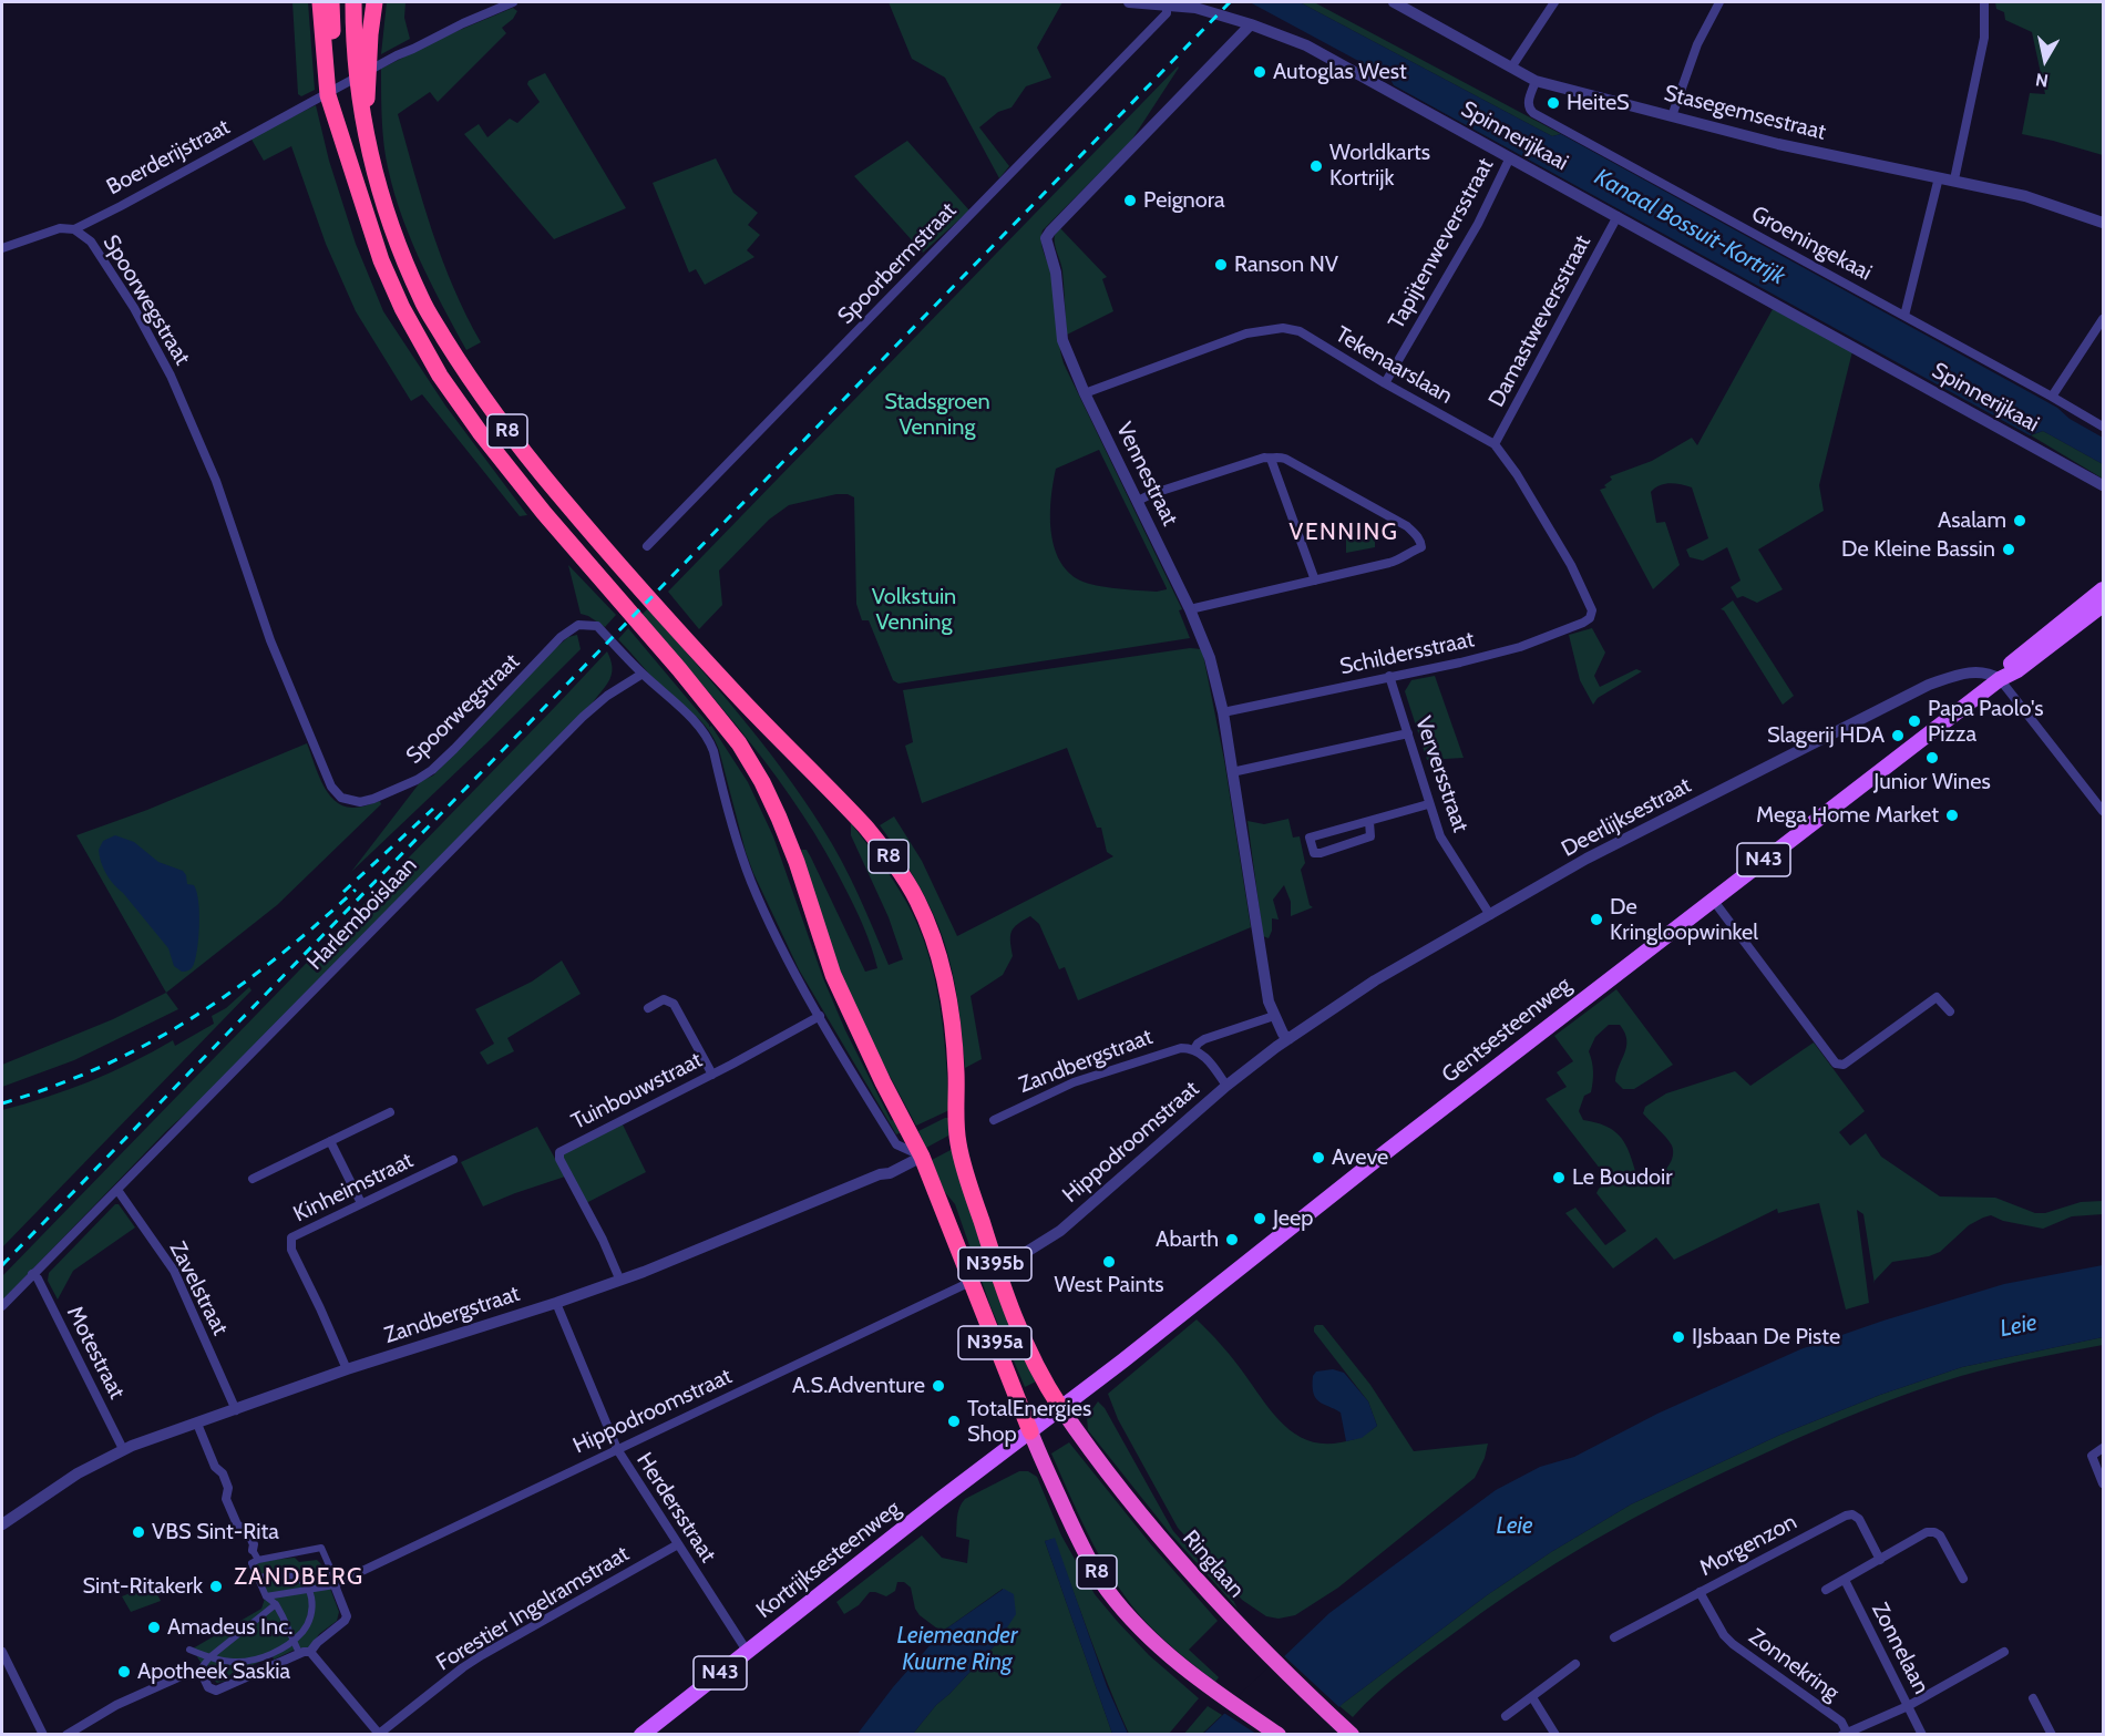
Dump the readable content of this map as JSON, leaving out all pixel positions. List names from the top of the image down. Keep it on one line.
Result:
{"streets":{"highway":["R8","N395b","N395a","Ringlaan"],"main road":["N43","Gentsesteenweg","Kortrijksesteenweg"],"street":["Stasegemsestraat","Spinnerijkaai","Boerderijstraat","Tapijtenweversstraat","Groeningekaai","Spoorbermstraat","Spoorwegstraat","Damastweversstraat","Tekenaarslaan","Vennestraat","Schildersstraat","Verversstraat","Deerlijksestraat","Harlemboislaan","Zandbergstraat","Tuinbouwstraat","Hippodroomstraat","Kinheimstraat","Zavelstraat","Motestraat","Herdersstraat","Morgenzon","Forestier Ingelramstraat","Zonnelaan","Zonnekring"]},"crossings":[["Stasegemsestraat","Groeningekaai"],["Spinnerijkaai","Tapijtenweversstraat"],["Spinnerijkaai","Spoorbermstraat"],["Spinnerijkaai","Damastweversstraat"],["Spinnerijkaai","Vennestraat"],["Boerderijstraat","Spoorwegstraat"],["Tapijtenweversstraat","Tekenaarslaan"],["Spoorwegstraat","R8"],["Spoorwegstraat","Harlemboislaan"],["Spoorwegstraat","Zandbergstraat"],["Spoorwegstraat","Tuinbouwstraat"],["Spoorwegstraat","N395a"],["Damastweversstraat","Tekenaarslaan"],["Tekenaarslaan","Vennestraat"],["Tekenaarslaan","Schildersstraat"],["R8","Gentsesteenweg"],["R8","Zandbergstraat"],["R8","N395b"],["R8","N395a"],["R8","Kortrijksesteenweg"],["Vennestraat","Schildersstraat"],["Vennestraat","Zandbergstraat"],["Schildersstraat","Verversstraat"],["Verversstraat","Deerlijksestraat"],["Deerlijksestraat","Gentsesteenweg"],["Deerlijksestraat","Hippodroomstraat"],["Harlemboislaan","Zavelstraat"],["Harlemboislaan","Motestraat"],["Gentsesteenweg","N395b"],["Gentsesteenweg","N395a"],["Gentsesteenweg","Kortrijksesteenweg"],["Gentsesteenweg","Ringlaan"],["Zandbergstraat","Tuinbouwstraat"],["Zandbergstraat","Kinheimstraat"],["Zandbergstraat","Zavelstraat"],["Zandbergstraat","N395a"],["Zandbergstraat","Motestraat"],["Zandbergstraat","Herdersstraat"],["Hippodroomstraat","N395b"],["Hippodroomstraat","N395a"],["Hippodroomstraat","Herdersstraat"],["N395b","Ringlaan"],["N395a","Kortrijksesteenweg"],["Herdersstraat","Kortrijksesteenweg"],["Herdersstraat","Forestier Ingelramstraat"],["Morgenzon","Zonnekring"],["Zonnelaan","Zonnekring"]],"districts":["VENNING","ZANDBERG"],"water":["Kanaal Bossuit-Kortrijk","Leie","Leiemeander Kuurne Ring"],"parks":["Stadsgroen Venning","Volkstuin Venning"],"places":["Autoglas West","HeiteS","Worldkarts Kortrijk","Peignora","Ranson NV","Asalam","De Kleine Bassin","Papa Paolo's Pizza","Slagerij HDA","Junior Wines","Mega Home Market","De Kringloopwinkel","Aveve","Le Boudoir","Jeep","Abarth","West Paints","IJsbaan De Piste","A.S.Adventure","TotalEnergies Shop","VBS Sint-Rita","Sint-Ritakerk","Amadeus Inc.","Apotheek Saskia"],"north":"bottom"}
